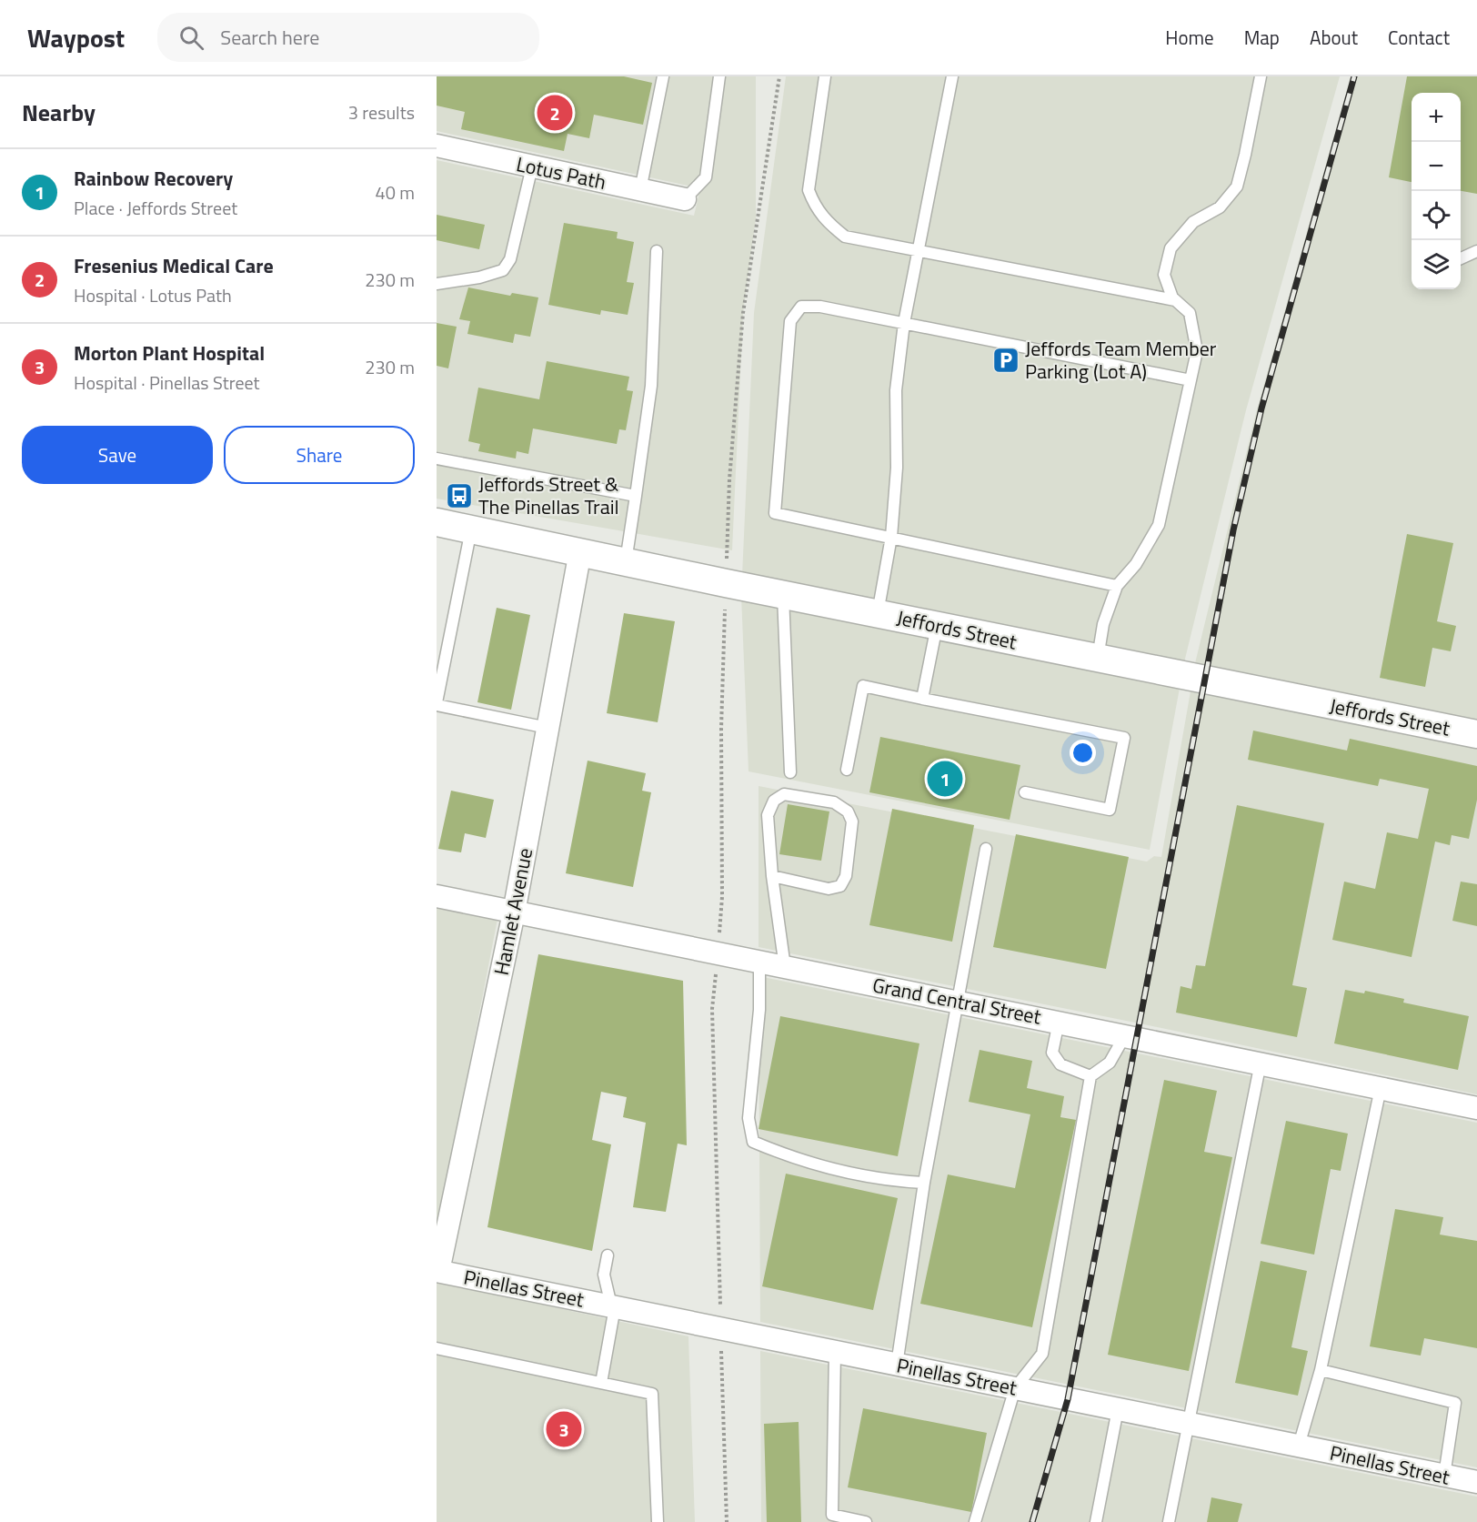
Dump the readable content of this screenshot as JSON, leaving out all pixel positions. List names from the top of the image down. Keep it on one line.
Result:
{"streets":{"street":["Lotus Path","Jeffords Street","Hamlet Avenue","Grand Central Street","Pinellas Street"]},"crossings":[["Jeffords Street","Hamlet Avenue"],["Hamlet Avenue","Grand Central Street"],["Hamlet Avenue","Pinellas Street"]],"places":{"parking":["Jeffords Team Member Parking (Lot A)"],"bus stop":["Jeffords Street & The Pinellas Trail"]},"page":{"header":"Waypost","search":"Search here","nav":["Home","Map","About","Contact"],"heading":["Nearby","3 results"],"map_buttons":["+","−"],"pins":["2","1","3"],"list":[{"mark":"1","name":"Rainbow Recovery","note":"Place · Jeffords Street","value":"40 m"},{"mark":"2","name":"Fresenius Medical Care","note":"Hospital · Lotus Path","value":"230 m"},{"mark":"3","name":"Morton Plant Hospital","note":"Hospital · Pinellas Street","value":"230 m"}],"buttons":["Save","Share"]}}
